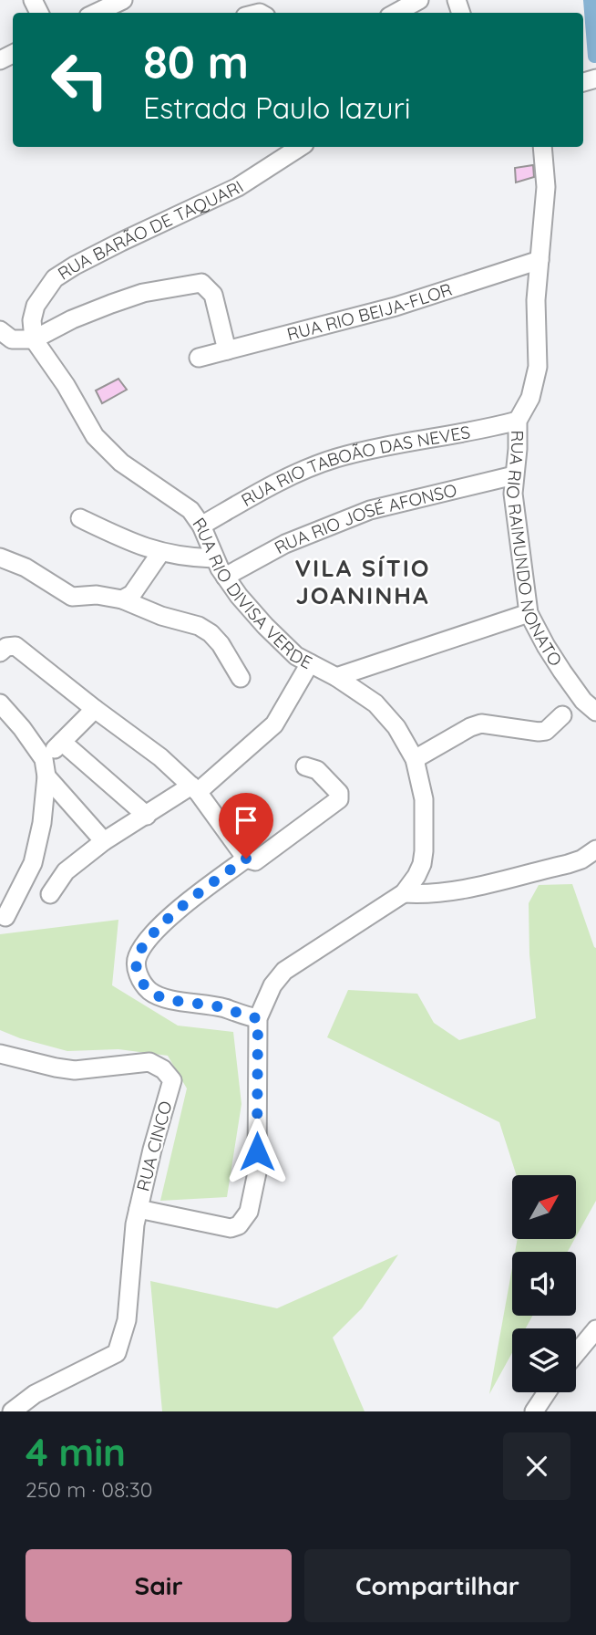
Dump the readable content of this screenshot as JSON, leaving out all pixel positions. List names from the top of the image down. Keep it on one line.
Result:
{"streets":{"street":["RUA BARÃO DE TAQUARI","RUA RIO BEIJA-FLOR","RUA RIO TABOÃO DAS NEVES","RUA RIO JOSÉ AFONSO","RUA RIO RAIMUNDO NONATO","RUA RIO DIVISA VERDE","RUA CINCO"]},"crossings":[["RUA BARÃO DE TAQUARI","RUA RIO DIVISA VERDE"],["RUA RIO BEIJA-FLOR","RUA RIO RAIMUNDO NONATO"],["RUA RIO TABOÃO DAS NEVES","RUA RIO RAIMUNDO NONATO"],["RUA RIO TABOÃO DAS NEVES","RUA RIO DIVISA VERDE"],["RUA RIO JOSÉ AFONSO","RUA RIO RAIMUNDO NONATO"],["RUA RIO JOSÉ AFONSO","RUA RIO DIVISA VERDE"]],"districts":["VILA SÍTIO JOANINHA"],"north":"top right","page":{"turn":["80 m","Estrada Paulo lazuri"],"heading":["4 min","250 m · 08:30"],"buttons":["Sair","Compartilhar"]}}
